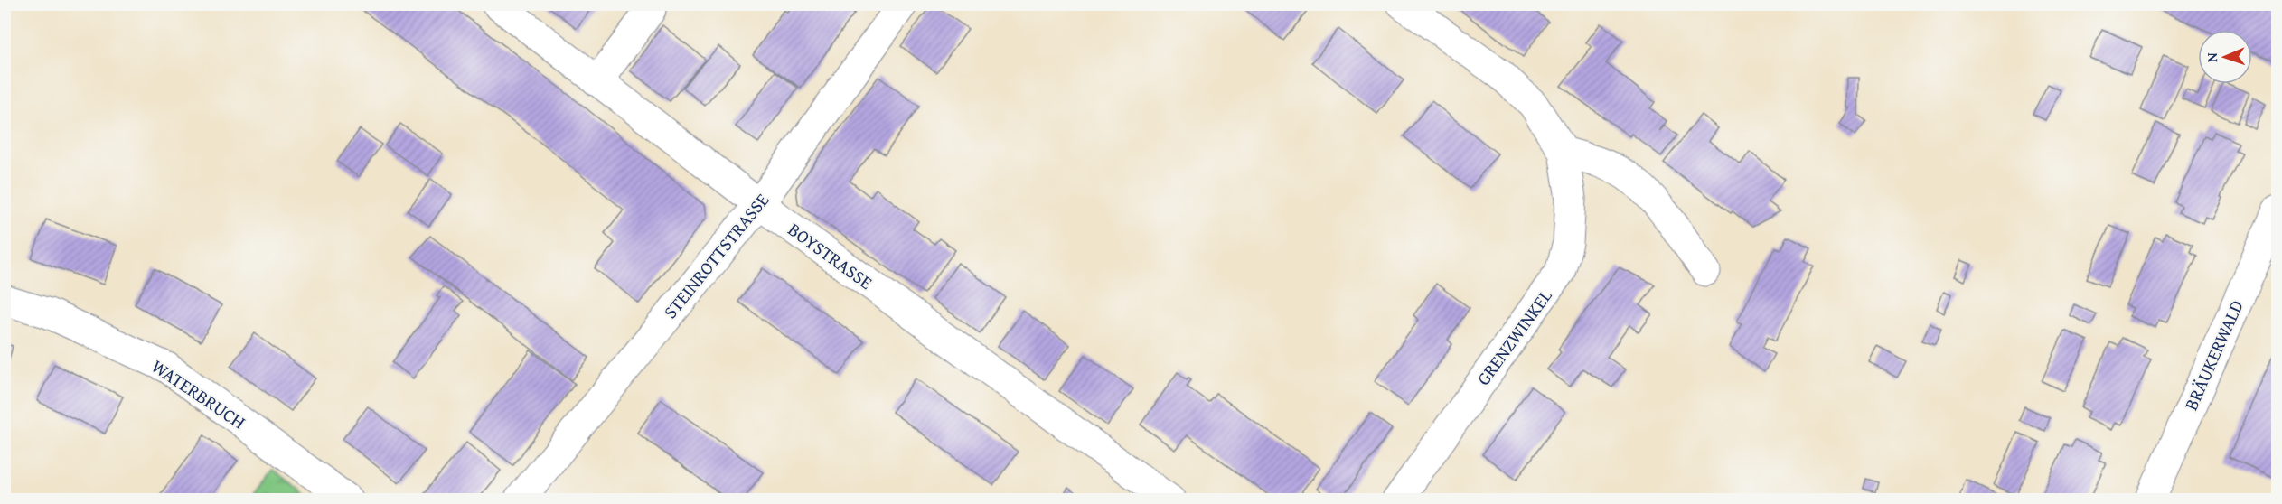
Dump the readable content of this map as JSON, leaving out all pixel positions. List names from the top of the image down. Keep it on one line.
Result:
{"streets":{"street":["STEINROTTSTRASSE","BOYSTRASSE","GRENZWINKEL","BRÄUKERWALD","WATERBRUCH"]},"crossings":[["STEINROTTSTRASSE","BOYSTRASSE"]],"north":"left"}
